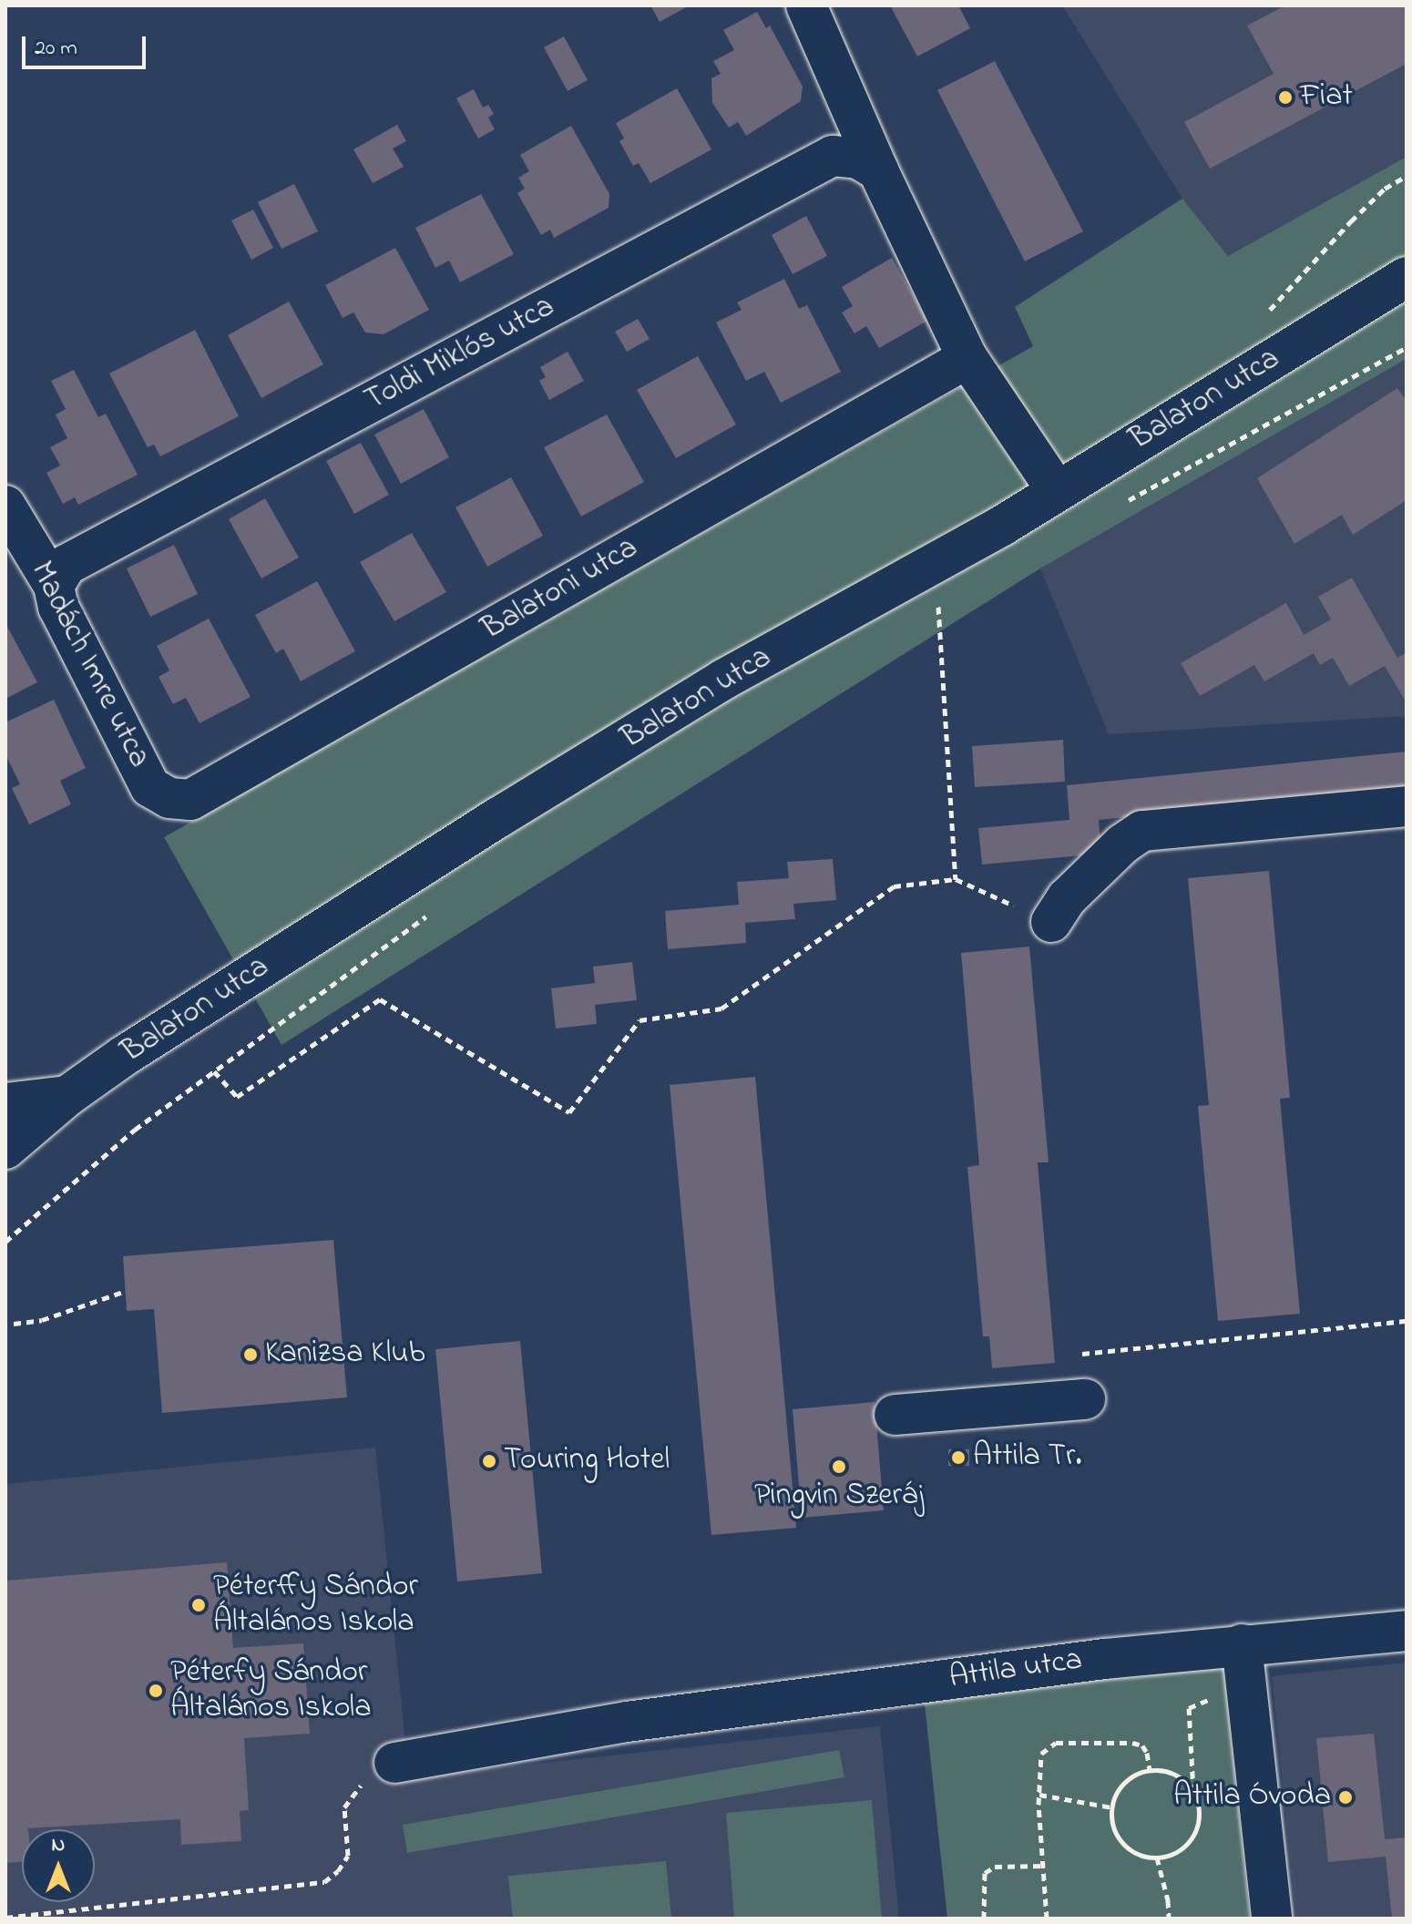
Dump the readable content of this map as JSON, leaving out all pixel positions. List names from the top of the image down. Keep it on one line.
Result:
{"streets":{"street":["Toldi Miklós utca","Balaton utca","Balatoni utca","Madách Imre utca","Attila utca"]},"crossings":[["Toldi Miklós utca","Madách Imre utca"],["Balatoni utca","Madách Imre utca"]],"places":["Fiat","Kanizsa Klub","Attila Tr.","Touring Hotel","Pingvin Szeráj","Péterffy Sándor Általános Iskola","Péterfy Sándor Általános Iskola","Attila Óvoda"],"scale_bar":"20 m","north":"top"}
